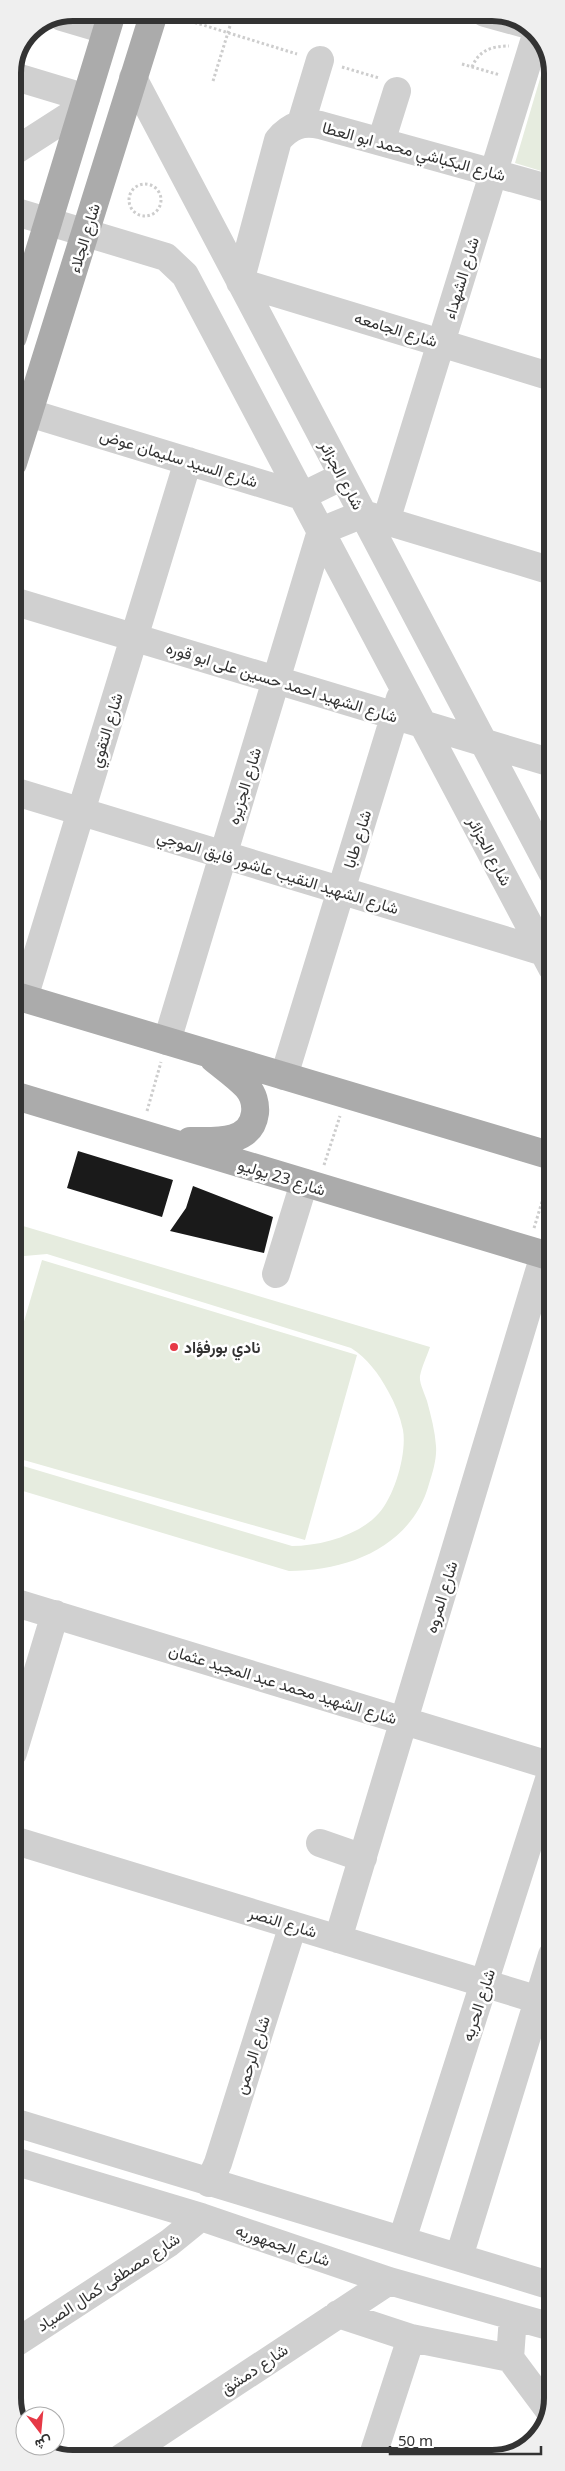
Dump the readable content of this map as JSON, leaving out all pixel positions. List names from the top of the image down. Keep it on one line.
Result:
{"streets":{"main road":["شارع الجلاء","شارع 23 يوليو"],"street":["شارع البكباشي محمد ابو العطا","شارع الشهداء","شارع الجامعه","شارع السيد سليمان عوض","شارع الجزائر","شارع الشهيد احمد حسين على ابو قوره","شارع التقوي","شارع الجزيره","شارع طابا","شارع الشهيد النقيب عاشور فايق الموجي","شارع المروه","شارع الشهيد محمد عبد المجيد عثمان","شارع النصر","شارع الحريه","شارع الرحمن","شارع الجمهوريه","شارع مصطفى كمال الصياد","شارع دمشق"]},"crossings":[["شارع البكباشي محمد ابو العطا","شارع الشهداء"],["شارع البكباشي محمد ابو العطا","شارع الجامعه"],["شارع البكباشي محمد ابو العطا","شارع الجزائر"],["شارع الجلاء","شارع السيد سليمان عوض"],["شارع الجلاء","شارع الجزائر"],["شارع الشهداء","شارع الجامعه"],["شارع الشهداء","شارع الجزائر"],["شارع الجامعه","شارع الجزائر"],["شارع السيد سليمان عوض","شارع الجزائر"],["شارع السيد سليمان عوض","شارع التقوي"],["شارع الجزائر","شارع الشهيد احمد حسين على ابو قوره"],["شارع الجزائر","شارع الجزيره"],["شارع الجزائر","شارع طابا"],["شارع الشهيد احمد حسين على ابو قوره","شارع التقوي"],["شارع الشهيد احمد حسين على ابو قوره","شارع الجزيره"],["شارع الشهيد احمد حسين على ابو قوره","شارع طابا"],["شارع التقوي","شارع الشهيد النقيب عاشور فايق الموجي"],["شارع الجزيره","شارع الشهيد النقيب عاشور فايق الموجي"],["شارع طابا","شارع الشهيد النقيب عاشور فايق الموجي"],["شارع 23 يوليو","شارع المروه"],["شارع المروه","شارع الشهيد محمد عبد المجيد عثمان"],["شارع المروه","شارع النصر"],["شارع النصر","شارع الحريه"],["شارع النصر","شارع الرحمن"],["شارع الجمهوريه","شارع مصطفى كمال الصياد"],["شارع الجمهوريه","شارع دمشق"]],"places":["نادي بورفؤاد"],"scale_bar":"50 m","north":"bottom"}
